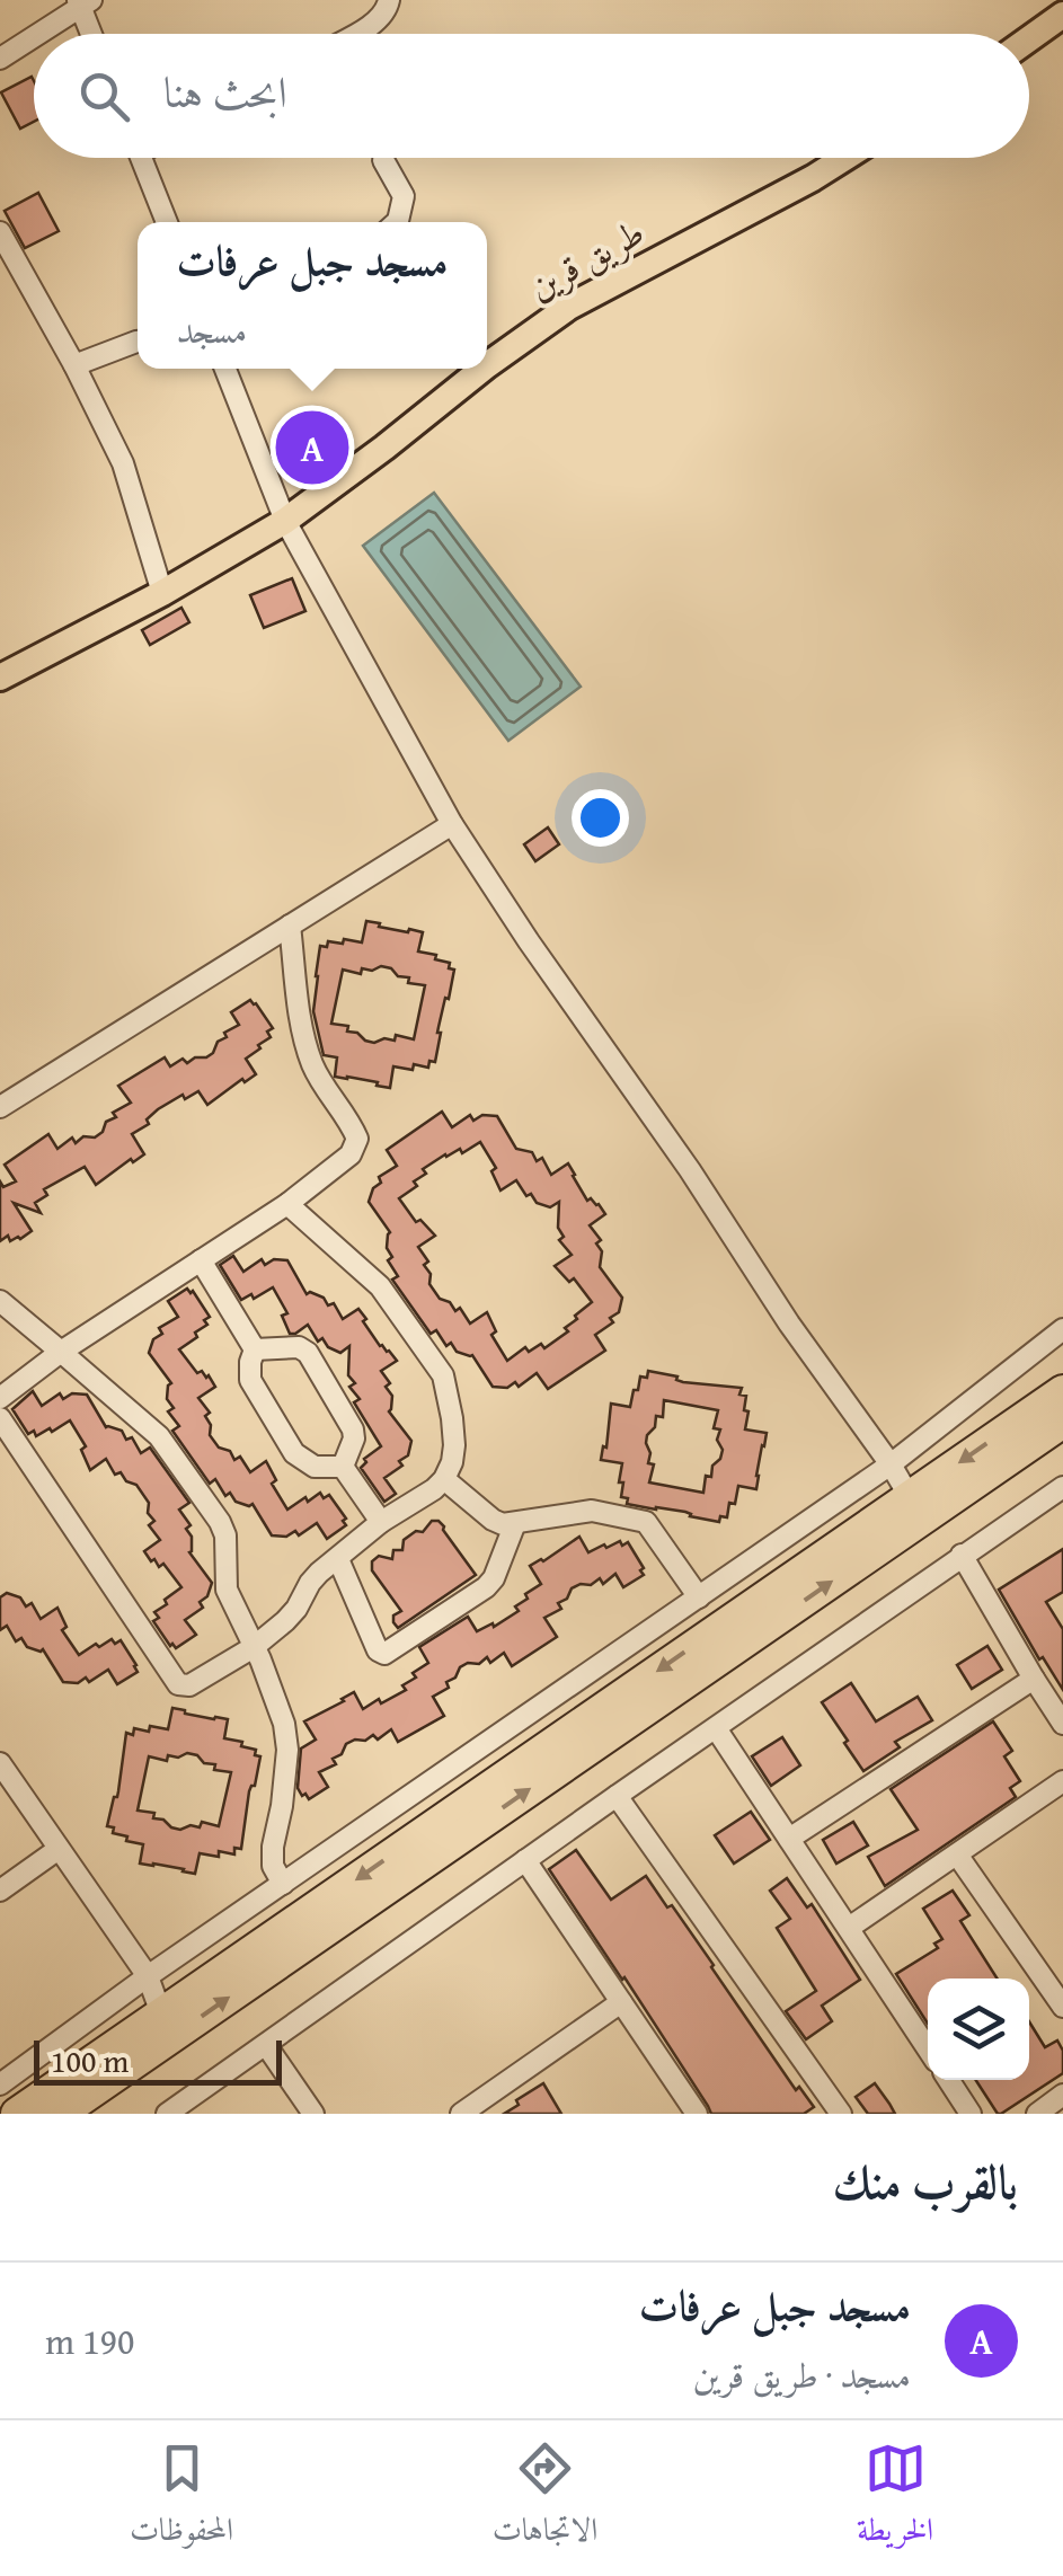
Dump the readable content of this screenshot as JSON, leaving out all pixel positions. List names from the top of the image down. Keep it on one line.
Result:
{"streets":{"main road":["طريق قرين"]},"scale_bar":"100 m","page":{"search":"ابحث هنا","popup":["مسجد جبل عرفات","مسجد"],"pins":"A","scale":"100 m","heading":"بالقرب منك","list":[{"mark":"A","name":"مسجد جبل عرفات","note":"مسجد · طريق قرين","value":"190 m"}],"nav":["الخريطة","الاتجاهات","المحفوظات"]}}
